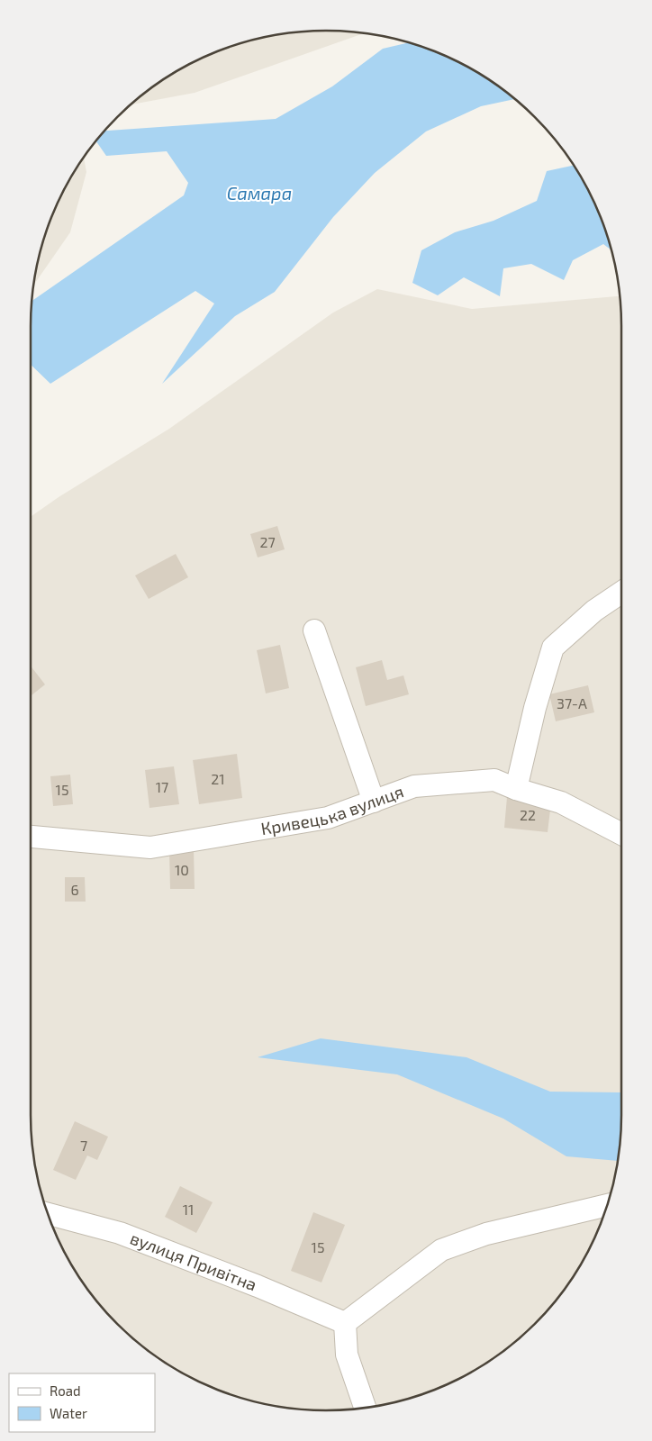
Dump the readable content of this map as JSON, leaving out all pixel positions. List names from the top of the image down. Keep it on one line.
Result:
{"streets":{"street":["Кривецька вулиця","вулиця Привітна"]},"water":["Самара"],"house_numbers":["27","37-А","21","17","15","22","10","6","7","11","15"],"legend":["Road","Water"]}
